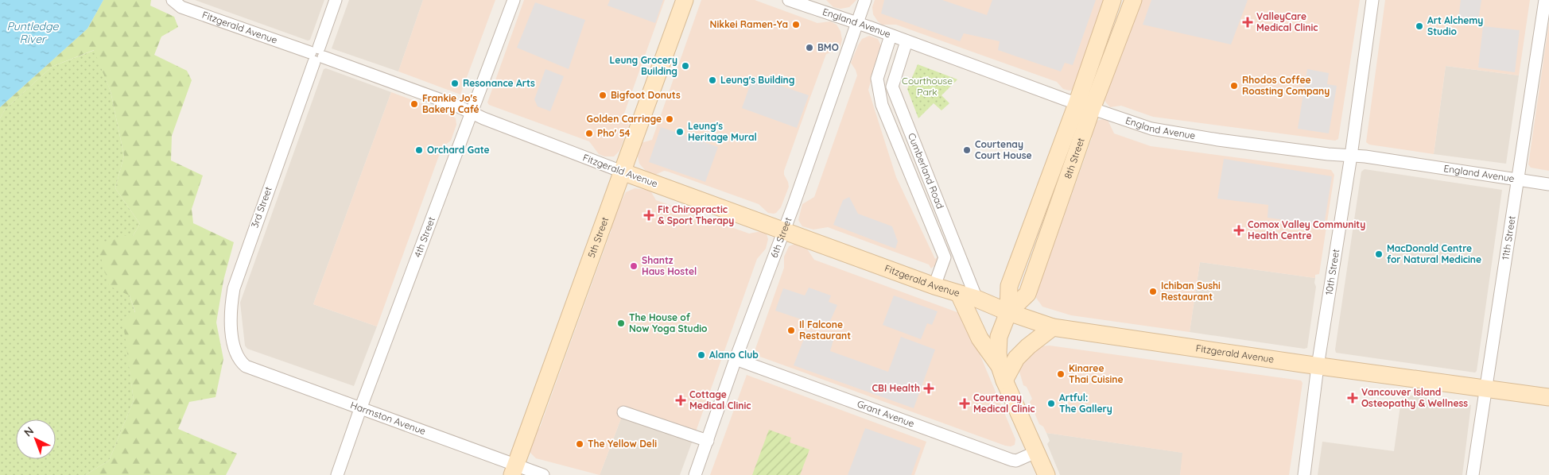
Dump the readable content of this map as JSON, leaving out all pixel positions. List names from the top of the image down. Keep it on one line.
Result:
{"streets":{"street":["England Avenue","Fitzgerald Avenue","8th Street","Cumberland Road","3rd Street","4th Street","5th Street","11th Street","6th Street","10th Street","Grant Avenue","Harmston Avenue"]},"crossings":[["England Avenue","8th Street"],["England Avenue","Cumberland Road"],["England Avenue","11th Street"],["England Avenue","6th Street"],["England Avenue","10th Street"],["Fitzgerald Avenue","8th Street"],["Fitzgerald Avenue","Cumberland Road"],["Fitzgerald Avenue","3rd Street"],["Fitzgerald Avenue","4th Street"],["Fitzgerald Avenue","5th Street"],["Fitzgerald Avenue","11th Street"],["Fitzgerald Avenue","6th Street"],["Fitzgerald Avenue","10th Street"],["3rd Street","Harmston Avenue"],["4th Street","Harmston Avenue"],["5th Street","Harmston Avenue"],["6th Street","Grant Avenue"]],"water":["Puntledge River"],"parks":["Courthouse Park"],"places":{"health":["ValleyCare Medical Clinic","Fit Chiropractic & Sport Therapy","Comox Valley Community Health Centre","CBI Health","Vancouver Island Osteopathy & Wellness","Cottage Medical Clinic","Courtenay Medical Clinic"],"other":["Nikkei Ramen-Ya","Art Alchemy Studio","BMO","Leung Grocery Building","Leung's Building","Resonance Arts","Rhodos Coffee Roasting Company","Bigfoot Donuts","Frankie Jo's Bakery Café","Golden Carriage","Leung's Heritage Mural","Pho' 54","Orchard Gate","Courtenay Court House","MacDonald Centre for Natural Medicine","Shantz Haus Hostel","Ichiban Sushi Restaurant","The House of Now Yoga Studio","Il Falcone Restaurant","Alano Club","Kinaree Thai Cuisine","Artful: The Gallery","The Yellow Deli"]},"north":"top left"}
